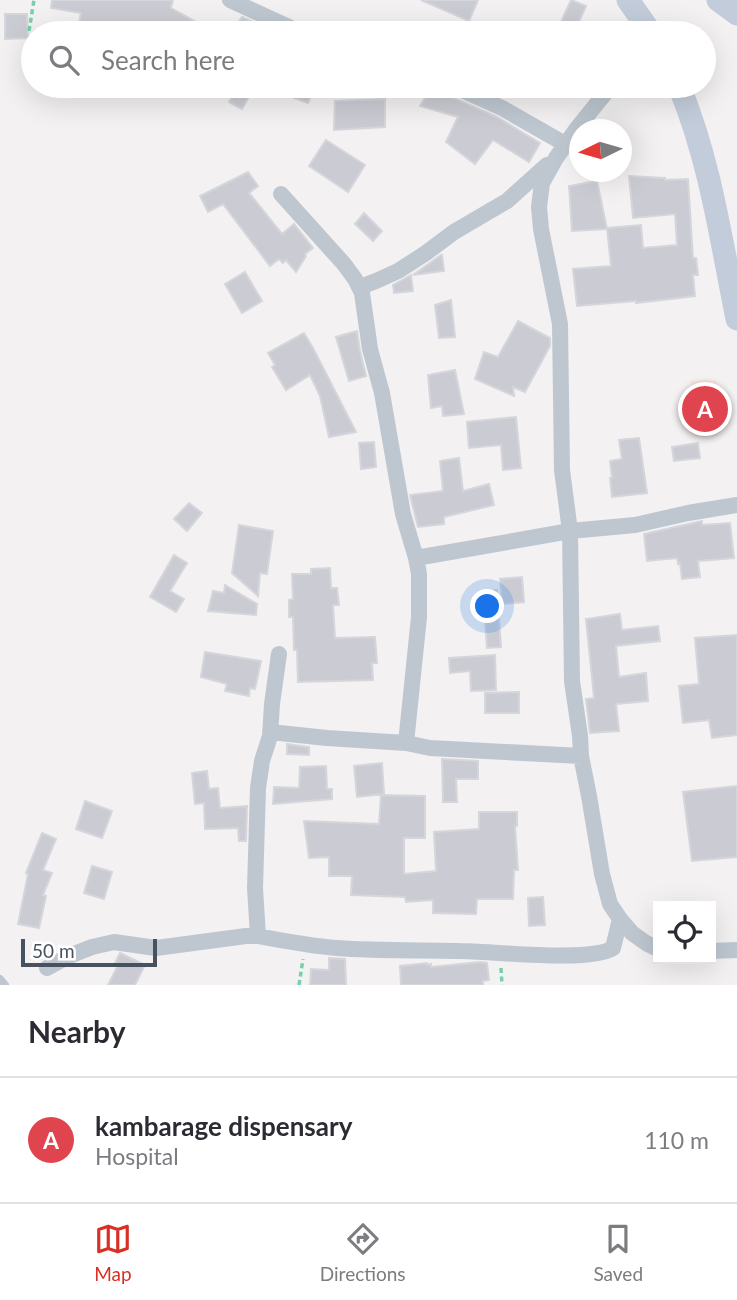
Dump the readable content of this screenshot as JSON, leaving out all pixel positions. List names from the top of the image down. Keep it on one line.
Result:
{"scale_bar":"50 m","north":"left","page":{"search":"Search here","pins":"A","scale":"50 m","heading":"Nearby","list":[{"mark":"A","name":"kambarage dispensary","note":"Hospital","value":"110 m"}],"nav":["Map","Directions","Saved"]}}
